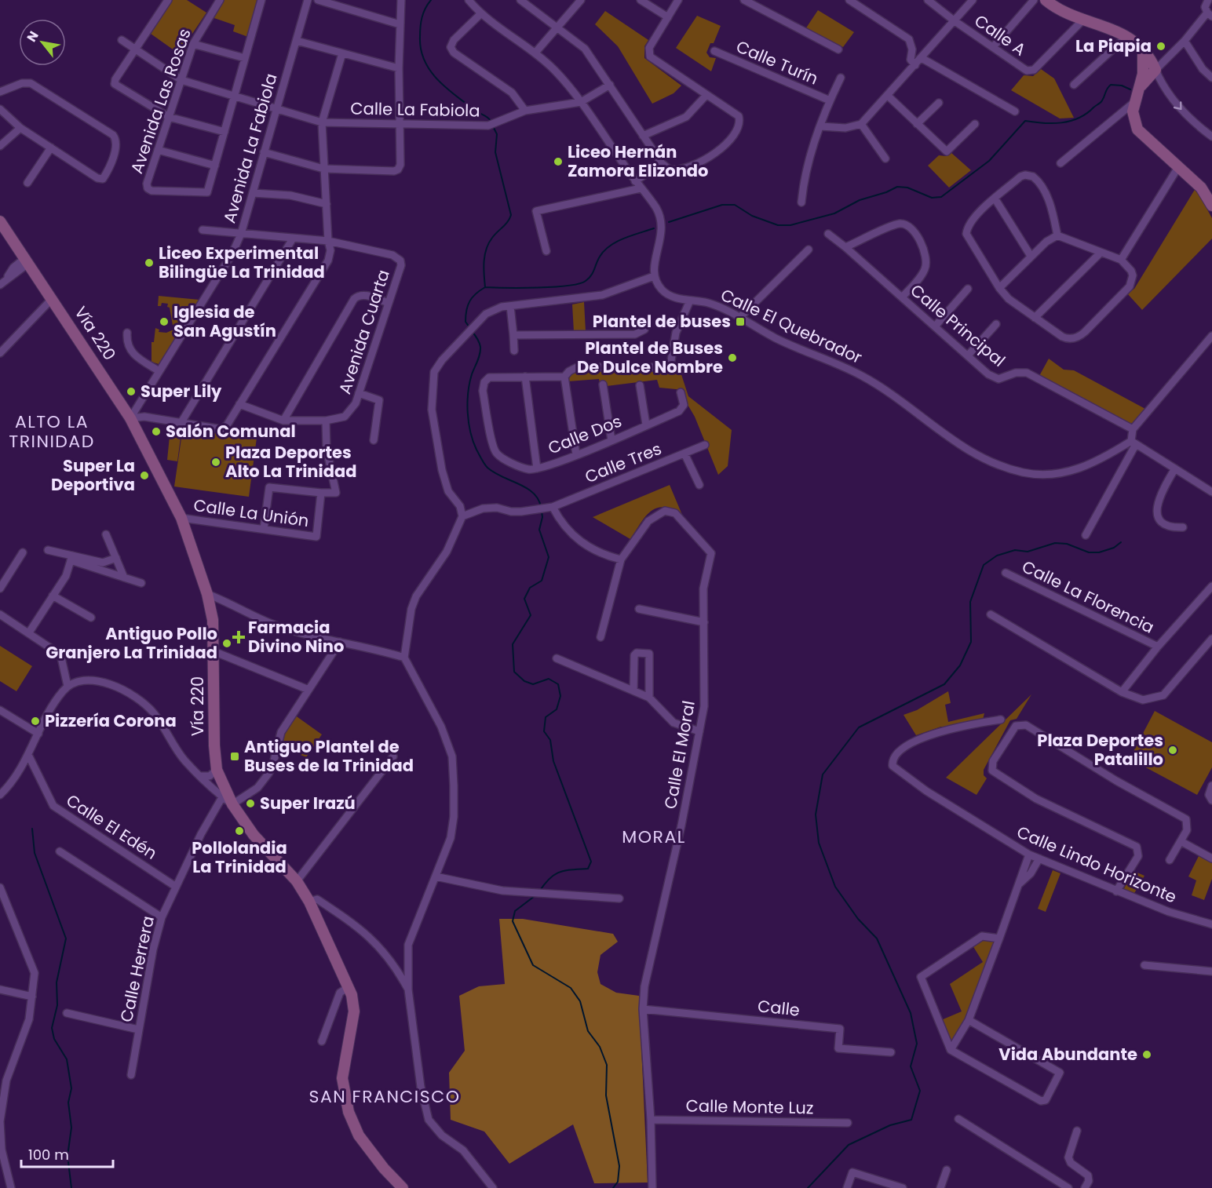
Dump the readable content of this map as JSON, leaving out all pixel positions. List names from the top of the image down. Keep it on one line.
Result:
{"streets":{"main road":["Vía 220"],"street":["Calle A","Calle Turín","Avenida Las Rosas","Calle La Fabiola","Avenida La Fabiola","Calle Principal","Calle El Quebrador","Avenida Cuarta","Calle Dos","Calle Tres","Calle La Unión","Calle La Florencia","Calle El Moral","Calle El Edén","Calle Lindo Horizonte","Calle Herrera","Calle","Calle Monte Luz"]},"crossings":[["Avenida Las Rosas","Calle La Fabiola"],["Calle La Fabiola","Avenida La Fabiola"],["Avenida La Fabiola","Vía 220"],["Vía 220","Calle La Unión"],["Calle El Moral","Calle"],["Calle El Moral","Calle Monte Luz"],["Calle El Edén","Calle Herrera"]],"districts":["ALTO LA TRINIDAD","MORAL","SAN FRANCISCO"],"places":{"other":["La Piapia","Liceo Hernán Zamora Elizondo","Liceo Experimental Bilingüe La Trinidad","Iglesia de San Agustín","Plantel de Buses De Dulce Nombre","Super Lily","Salón Comunal","Plaza Deportes Alto La Trinidad","Super La Deportiva","Antiguo Pollo Granjero La Trinidad","Pizzería Corona","Plaza Deportes Patalillo","Super Irazú","Pollolandia La Trinidad","Vida Abundante"],"transit":["Plantel de buses","Antiguo Plantel de Buses de la Trinidad"],"health":["Farmacia Divino Nino"]},"scale_bar":"100 m","north":"top left"}
